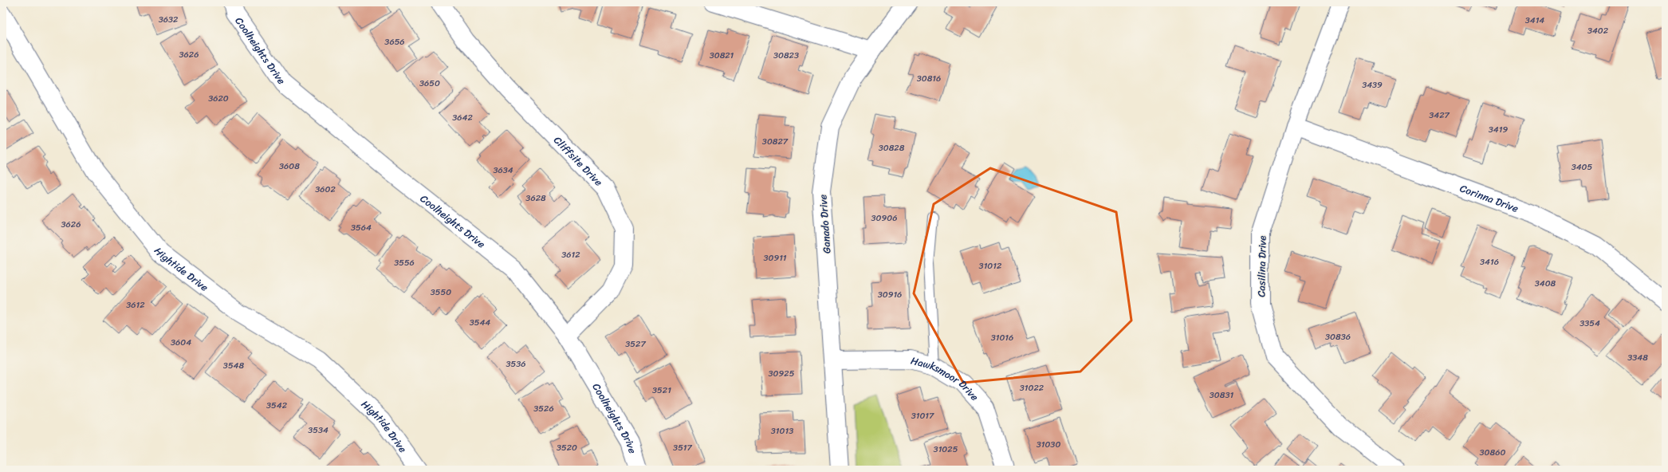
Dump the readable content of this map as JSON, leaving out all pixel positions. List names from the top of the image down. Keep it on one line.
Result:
{"streets":{"street":["Coolheights Drive","Cliffsite Drive","Corinna Drive","Ganado Drive","Casilina Drive","Hightide Drive","Hawksmoor Drive"]},"crossings":[["Coolheights Drive","Cliffsite Drive"],["Corinna Drive","Casilina Drive"],["Ganado Drive","Hawksmoor Drive"]],"house_numbers":["3632","3414","3402","3656","3626","30821","30823","30816","3650","3439","3620","3427","3642","3419","30827","30828","3608","3405","3634","3602","3628","30906","3626","3564","3612","30911","3416","3556","31012","3408","3550","30916","3612","3544","3354","30836","31016","3604","3527","3348","3536","3548","30925","31022","3521","30831","3542","3526","31017","3534","31013","31030","3520","3517","31025","30860"]}
